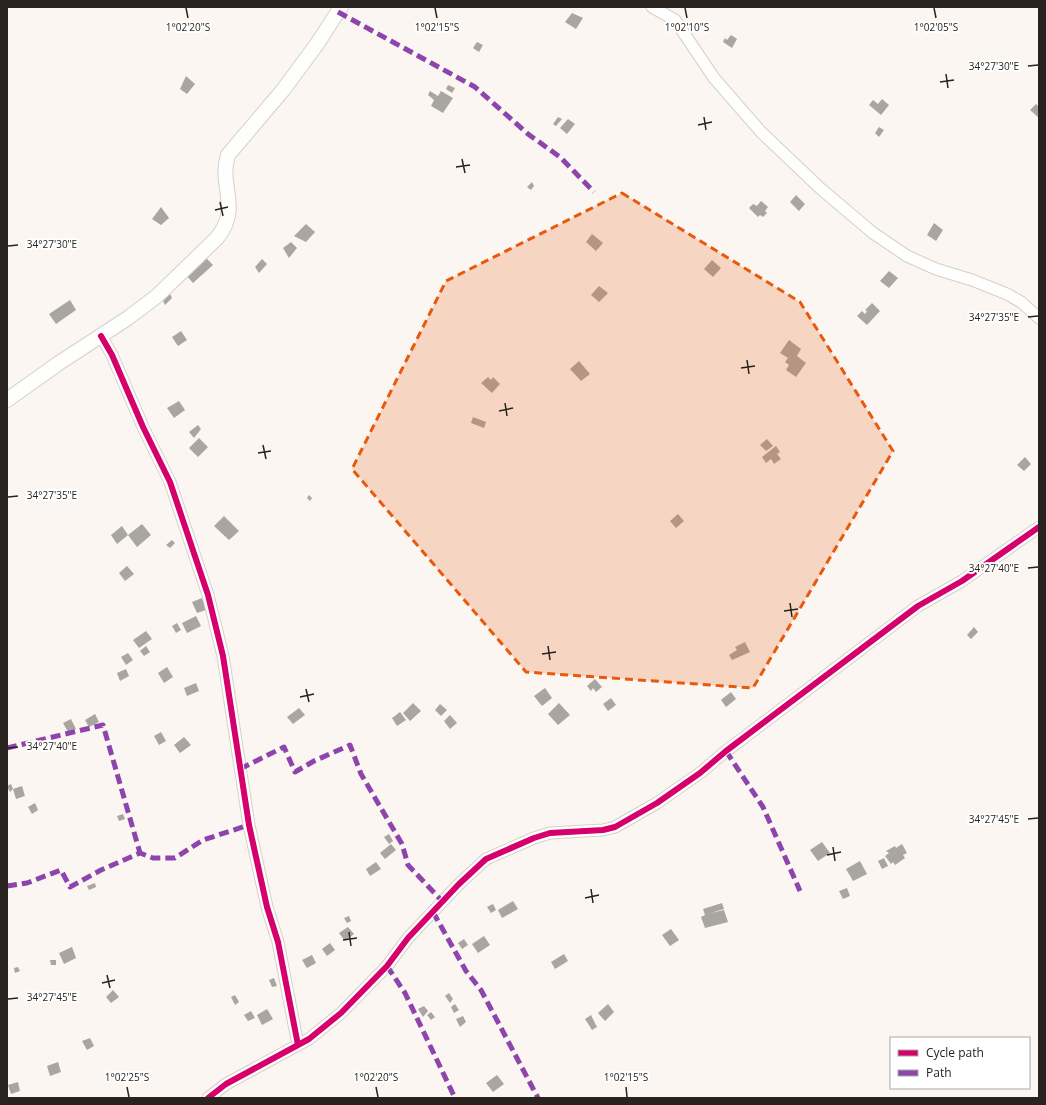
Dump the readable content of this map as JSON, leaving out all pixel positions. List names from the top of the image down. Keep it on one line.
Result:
{"legend":["Cycle path","Path"],"coordinates":["1°02'20\"S","1°02'15\"S","1°02'10\"S","1°02'05\"S","34°27'30\"E","34°27'35\"E","34°27'40\"E","34°27'45\"E","1°02'25\"S"]}
